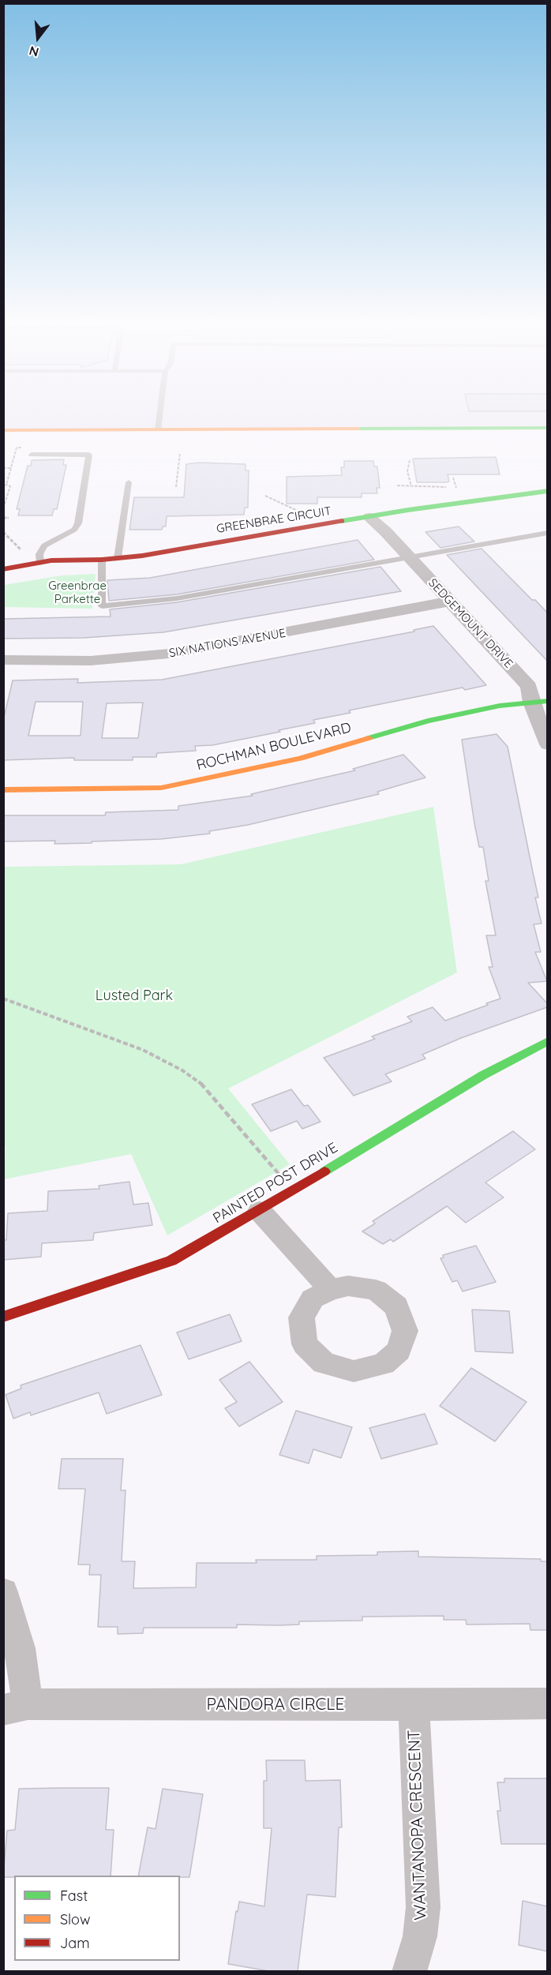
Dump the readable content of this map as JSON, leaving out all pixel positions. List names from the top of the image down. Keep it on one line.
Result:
{"streets":{"street":["GREENBRAE CIRCUIT","SEDGEMOUNT DRIVE","SIX NATIONS AVENUE","ROCHMAN BOULEVARD","PAINTED POST DRIVE","PANDORA CIRCLE","WANTANOPA CRESCENT"]},"crossings":[["GREENBRAE CIRCUIT","SEDGEMOUNT DRIVE"],["SEDGEMOUNT DRIVE","SIX NATIONS AVENUE"],["SEDGEMOUNT DRIVE","ROCHMAN BOULEVARD"],["PANDORA CIRCLE","WANTANOPA CRESCENT"]],"parks":["Greenbrae Parkette","Lusted Park"],"legend":["Fast","Slow","Jam"],"north":"bottom"}
